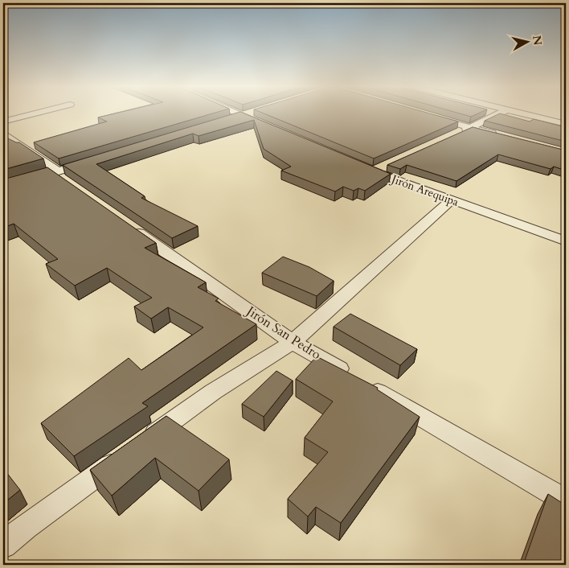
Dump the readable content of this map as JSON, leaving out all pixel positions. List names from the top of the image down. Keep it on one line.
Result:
{"streets":{"street":["Jirón Arequipa","Jirón San Pedro"]},"north":"right"}
